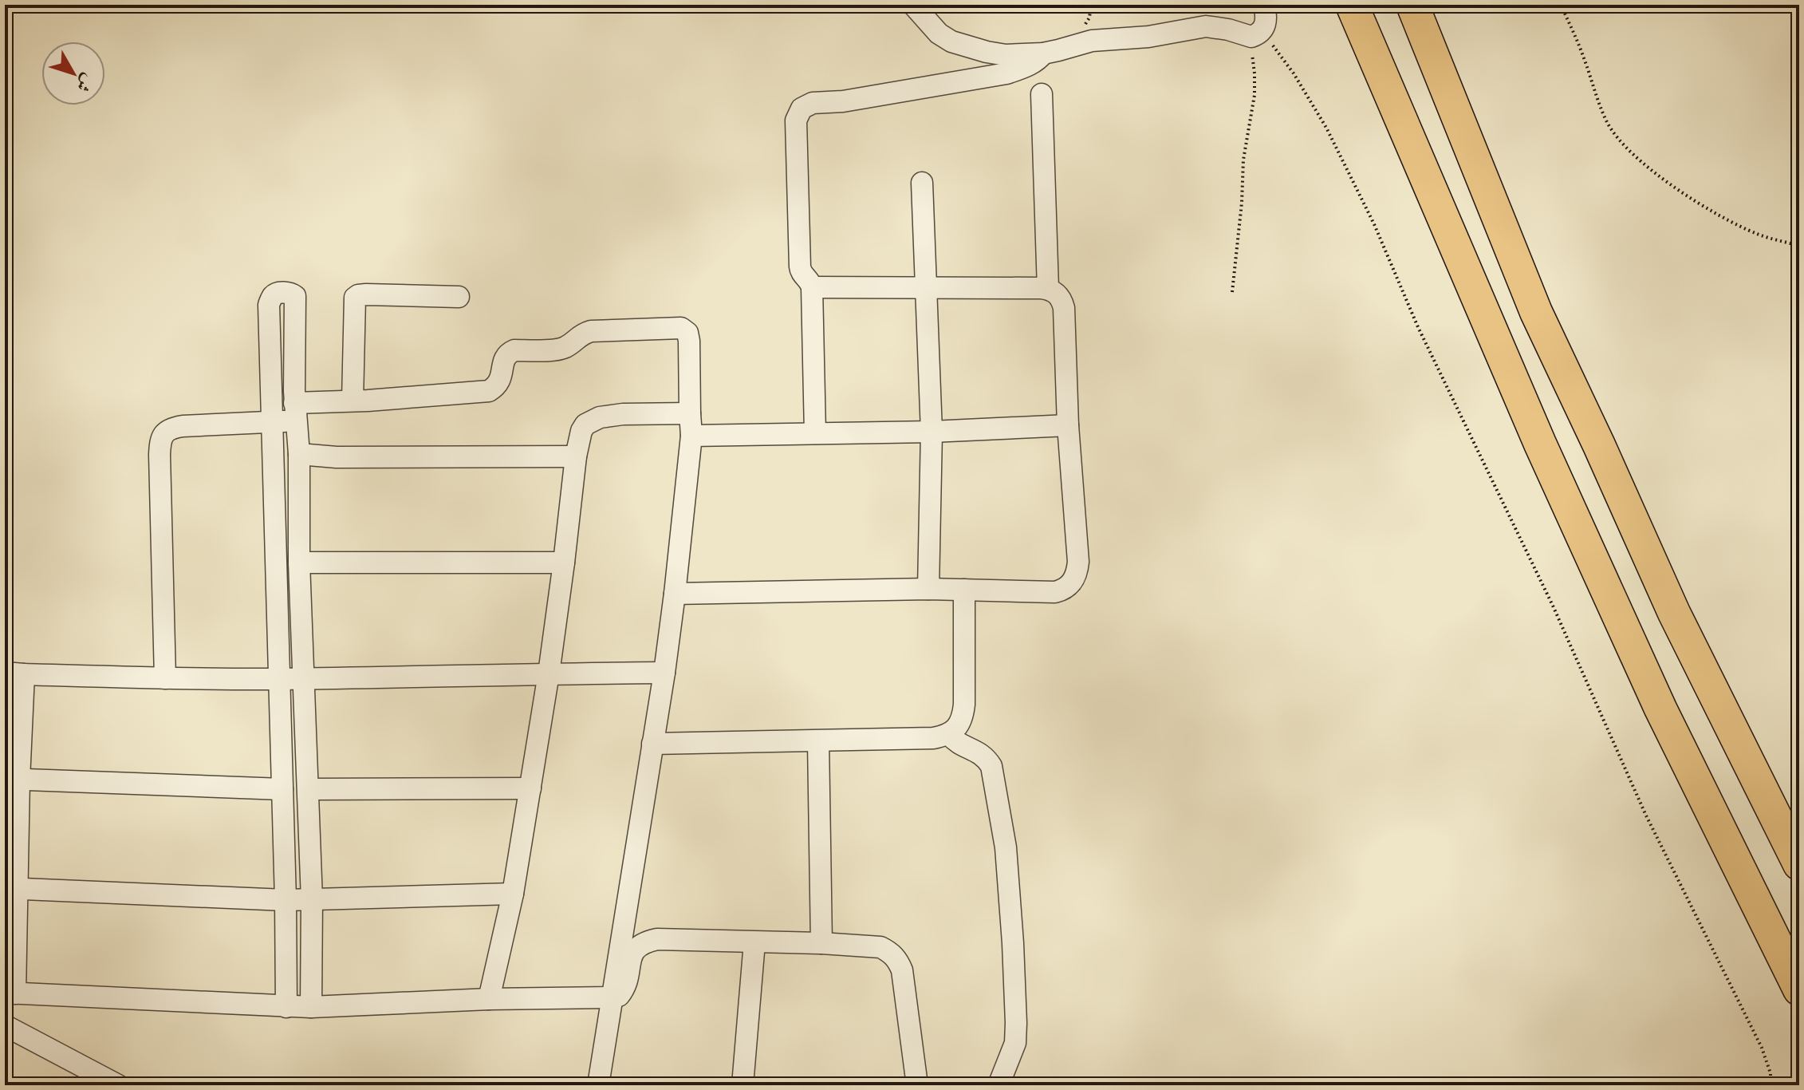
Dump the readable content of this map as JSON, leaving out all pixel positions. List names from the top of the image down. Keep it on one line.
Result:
{"north":"bottom right"}
